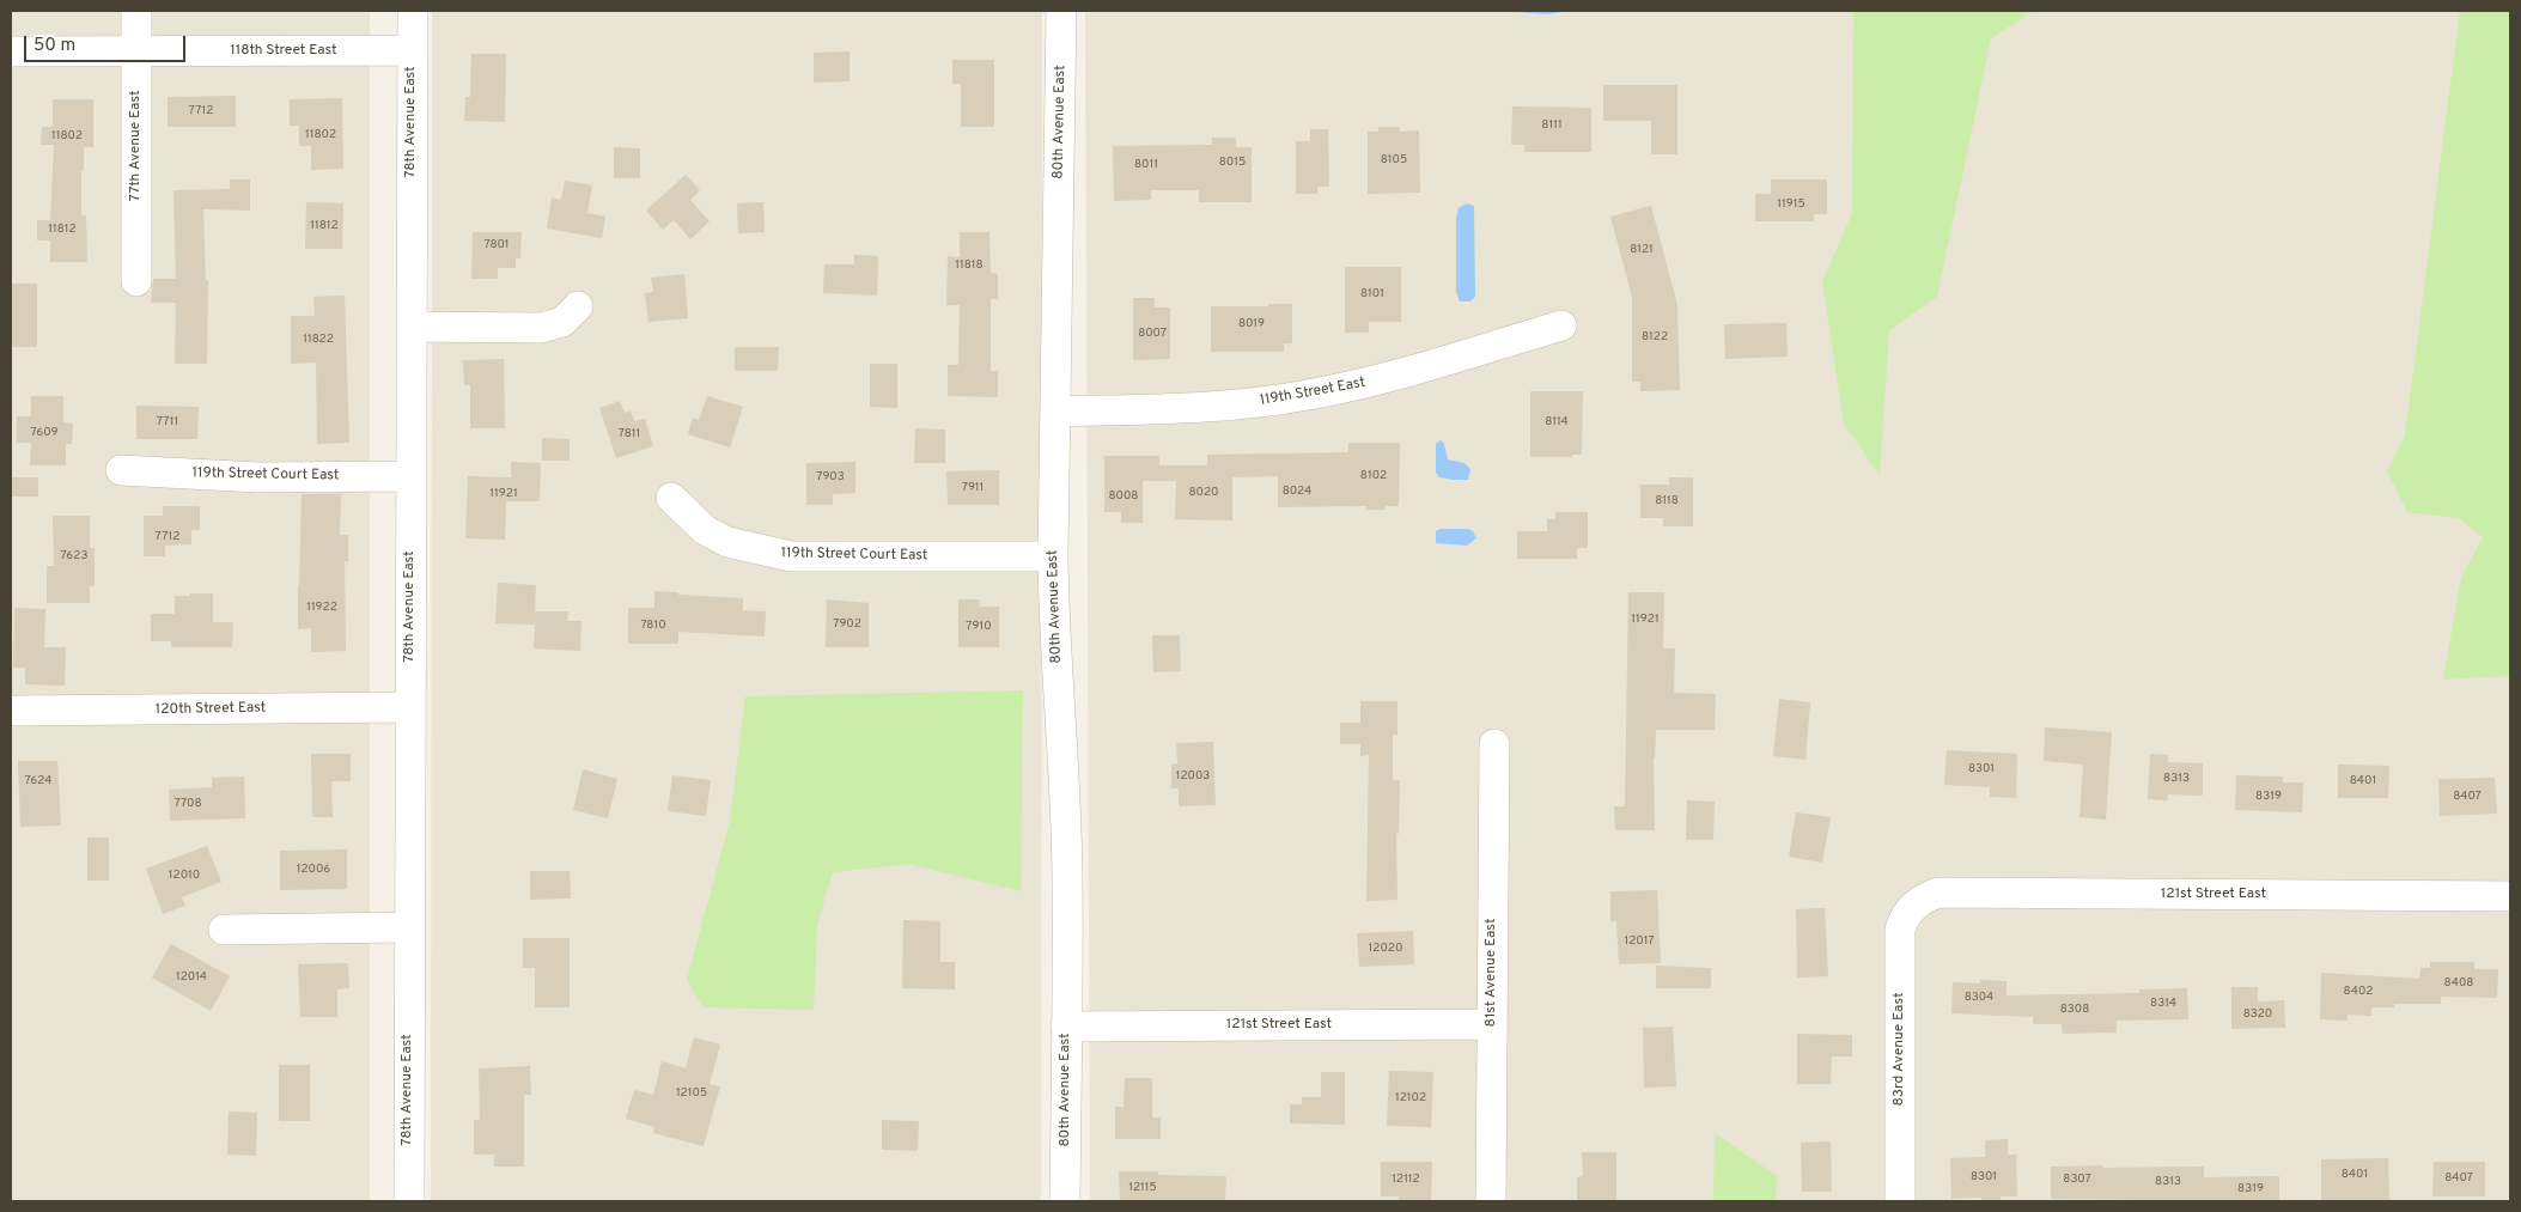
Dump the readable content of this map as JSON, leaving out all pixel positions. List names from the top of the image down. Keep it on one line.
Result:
{"streets":{"street":["118th Street East","78th Avenue East","80th Avenue East","77th Avenue East","119th Street East","119th Street Court East","120th Street East","121st Street East","81st Avenue East","83rd Avenue East"]},"crossings":[["118th Street East","78th Avenue East"],["118th Street East","77th Avenue East"],["78th Avenue East","119th Street Court East"],["78th Avenue East","120th Street East"],["80th Avenue East","119th Street East"],["80th Avenue East","119th Street Court East"],["80th Avenue East","121st Street East"],["121st Street East","81st Avenue East"],["121st Street East","83rd Avenue East"]],"house_numbers":["7712","8111","11802","11802","8105","8015","8011","11915","11812","11812","7801","8121","11818","8101","8019","8007","8122","11822","7711","8114","7609","7811","8102","7903","7911","8024","8020","11921","8008","8118","7712","7623","11922","11921","7902","7810","7910","8301","12003","8313","7624","8401","8319","8407","7708","12006","12010","12017","12020","12014","8408","8402","8304","8314","8308","8320","12105","12102","8401","8301","8407","12112","8307","8313","12115","8319"],"scale_bar":"50 m"}
